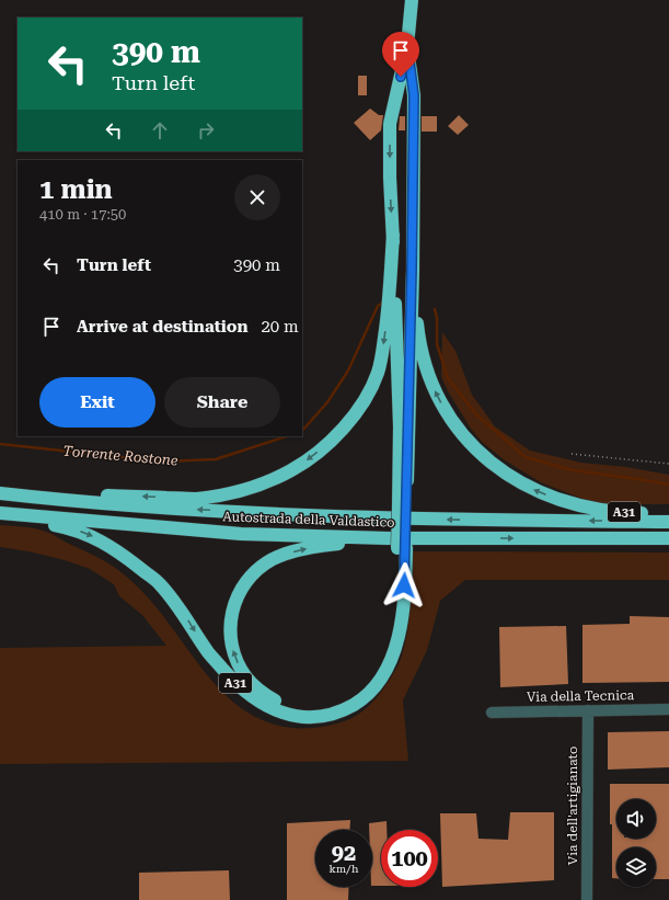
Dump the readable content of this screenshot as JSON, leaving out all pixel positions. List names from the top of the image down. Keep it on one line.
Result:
{"streets":{"highway":["A31","Autostrada della Valdastico"],"street":["Via della Tecnica","Via dell'artigianato"]},"crossings":[["A31","Autostrada della Valdastico"],["Via della Tecnica","Via dell'artigianato"]],"water":["Torrente Rostone"],"page":{"turn":["390 m","Turn left"],"heading":["1 min","410 m · 17:50"],"list":[{"name":"Turn left","value":"390 m"},{"name":"Arrive at destination","value":"20 m"}],"buttons":["Exit","Share"],"speed":"92 km/h","limit":"100"}}
